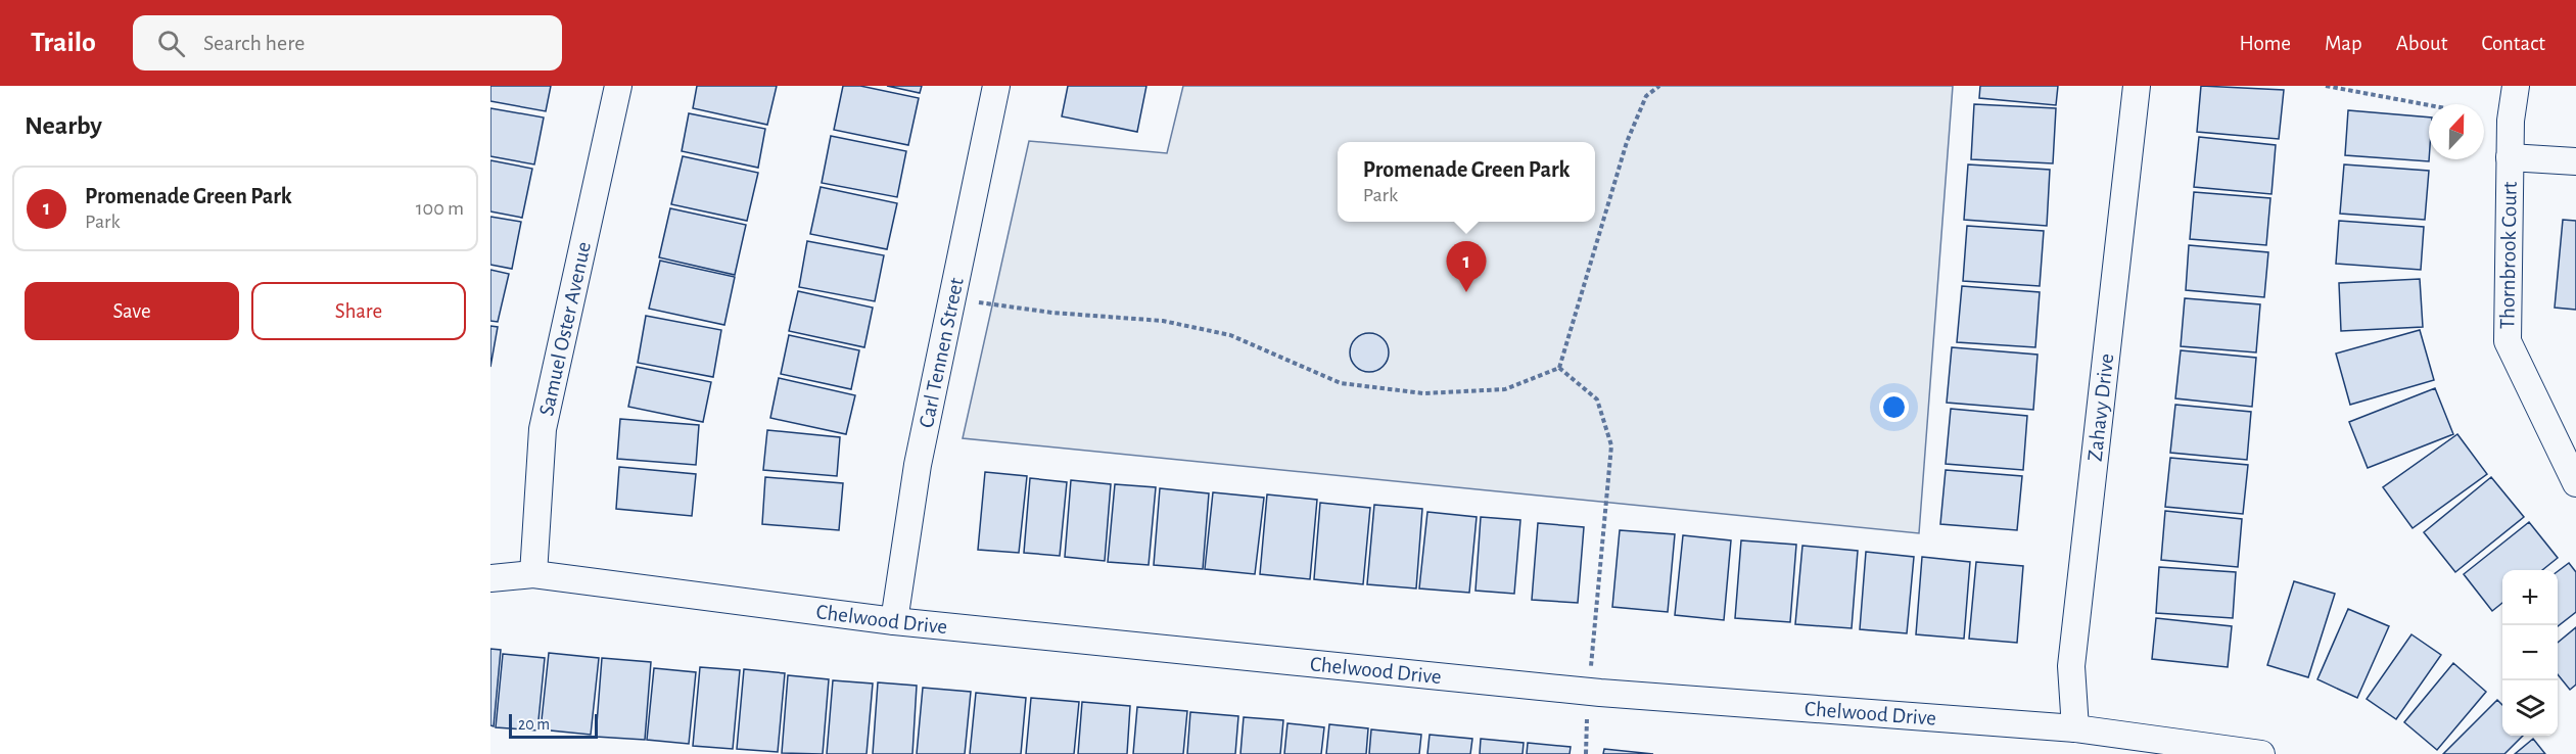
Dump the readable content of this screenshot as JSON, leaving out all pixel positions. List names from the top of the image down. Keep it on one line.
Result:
{"streets":{"street":["Thornbrook Court","Samuel Oster Avenue","Carl Tennen Street","Zahavy Drive","Chelwood Drive"]},"crossings":[["Samuel Oster Avenue","Chelwood Drive"],["Carl Tennen Street","Chelwood Drive"],["Zahavy Drive","Chelwood Drive"]],"scale_bar":"20 m","north":"top","page":{"header":"Trailo","search":"Search here","nav":["Home","Map","About","Contact"],"heading":"Nearby","popup":["Promenade Green Park","Park"],"list":[{"mark":"1","name":"Promenade Green Park","note":"Park","value":"100 m"}],"pins":"1","buttons":["Save","Share"],"map_buttons":["+","−"],"scale":"20 m"}}
